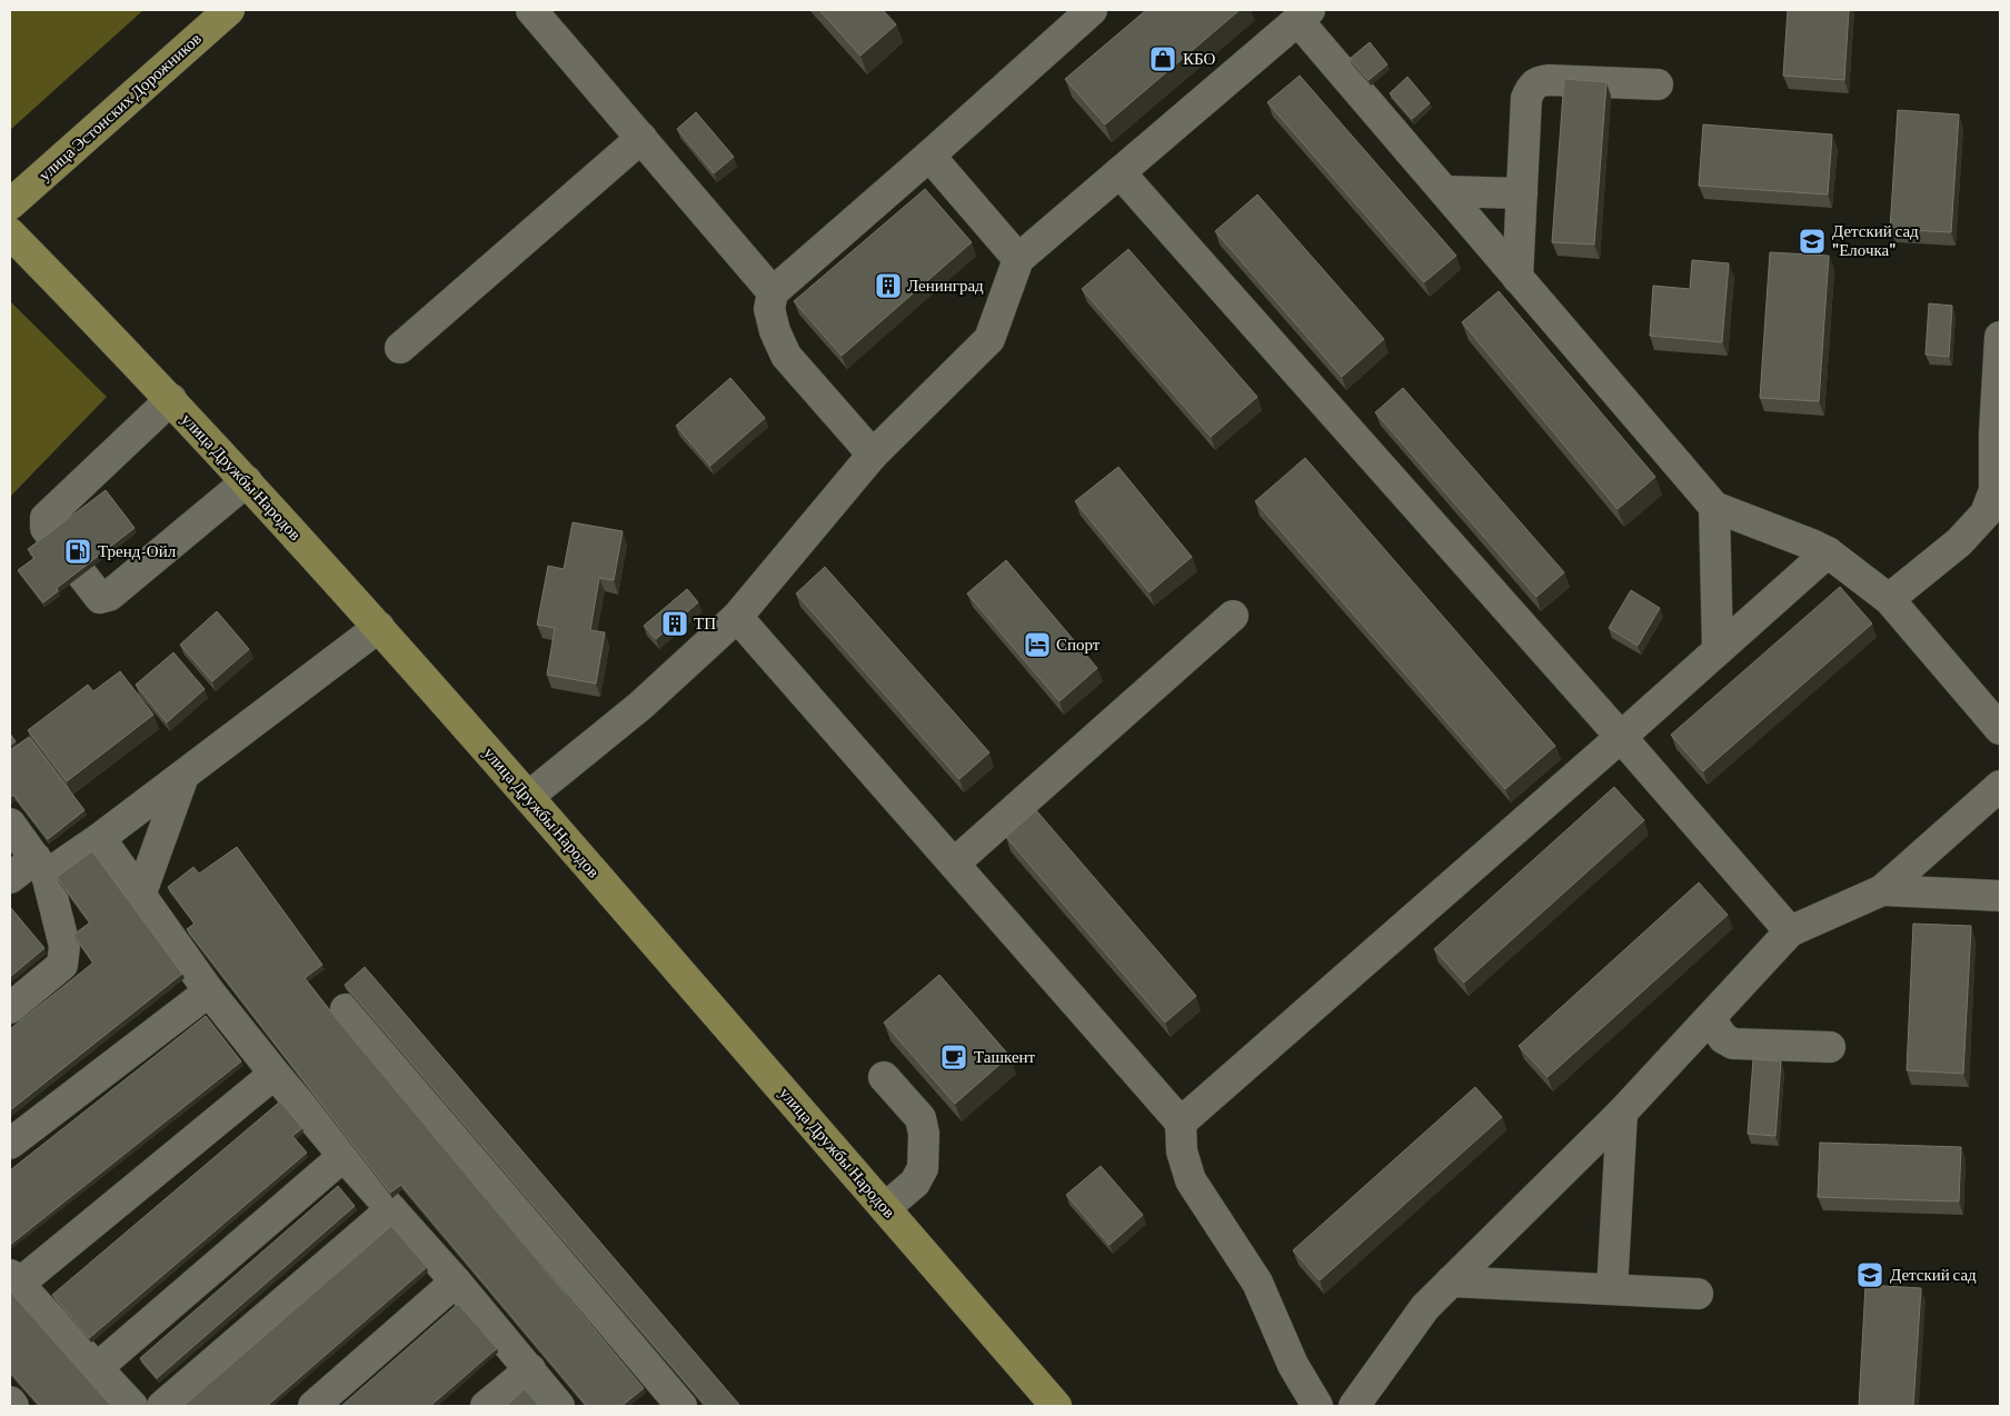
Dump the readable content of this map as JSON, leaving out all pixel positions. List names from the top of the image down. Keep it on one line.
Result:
{"streets":{"main road":["улица Эстонских Дорожников","улица Дружбы Народов"]},"places":{"shop":["КБО"],"school or university":["Детский сад \"Елочка\"","Детский сад"],"building":["Ленинград","ТП"],"fuel station":["Тренд-Ойл"],"hotel":["Спорт"],"cafe":["Ташкент"]}}
